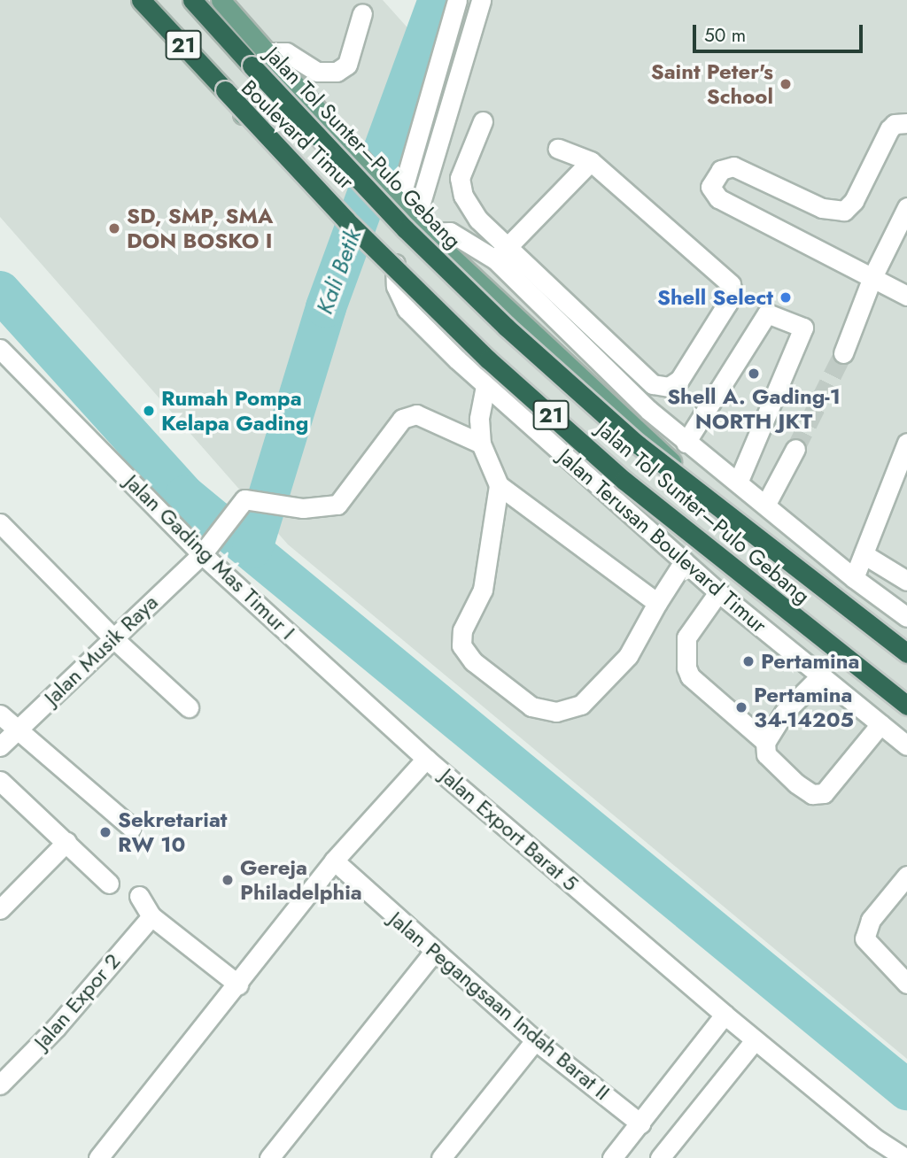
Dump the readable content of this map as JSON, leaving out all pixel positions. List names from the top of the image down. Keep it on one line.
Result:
{"streets":{"highway":["21","Jalan Tol Sunter–Pulo Gebang"],"main road":["Boulevard Timur"],"street":["Jalan Terusan Boulevard Timur","Jalan Gading Mas Timur I","Jalan Musik Raya","Jalan Export Barat 5","Jalan Expor 2","Jalan Pegangsaan Indah Barat II"]},"crossings":[["Boulevard Timur","Jalan Tol Sunter–Pulo Gebang"],["Boulevard Timur","Jalan Terusan Boulevard Timur"],["Jalan Gading Mas Timur I","Jalan Musik Raya"],["Jalan Gading Mas Timur I","Jalan Export Barat 5"],["Jalan Export Barat 5","Jalan Pegangsaan Indah Barat II"]],"water":["Kali Betik"],"places":["Saint Peter's School","SD, SMP, SMA DON BOSKO I","Shell Select","Shell A. Gading-1 NORTH JKT","Rumah Pompa Kelapa Gading","Pertamina","Pertamina 34-14205","Sekretariat RW 10","Gereja Philadelphia"],"scale_bar":"50 m"}
